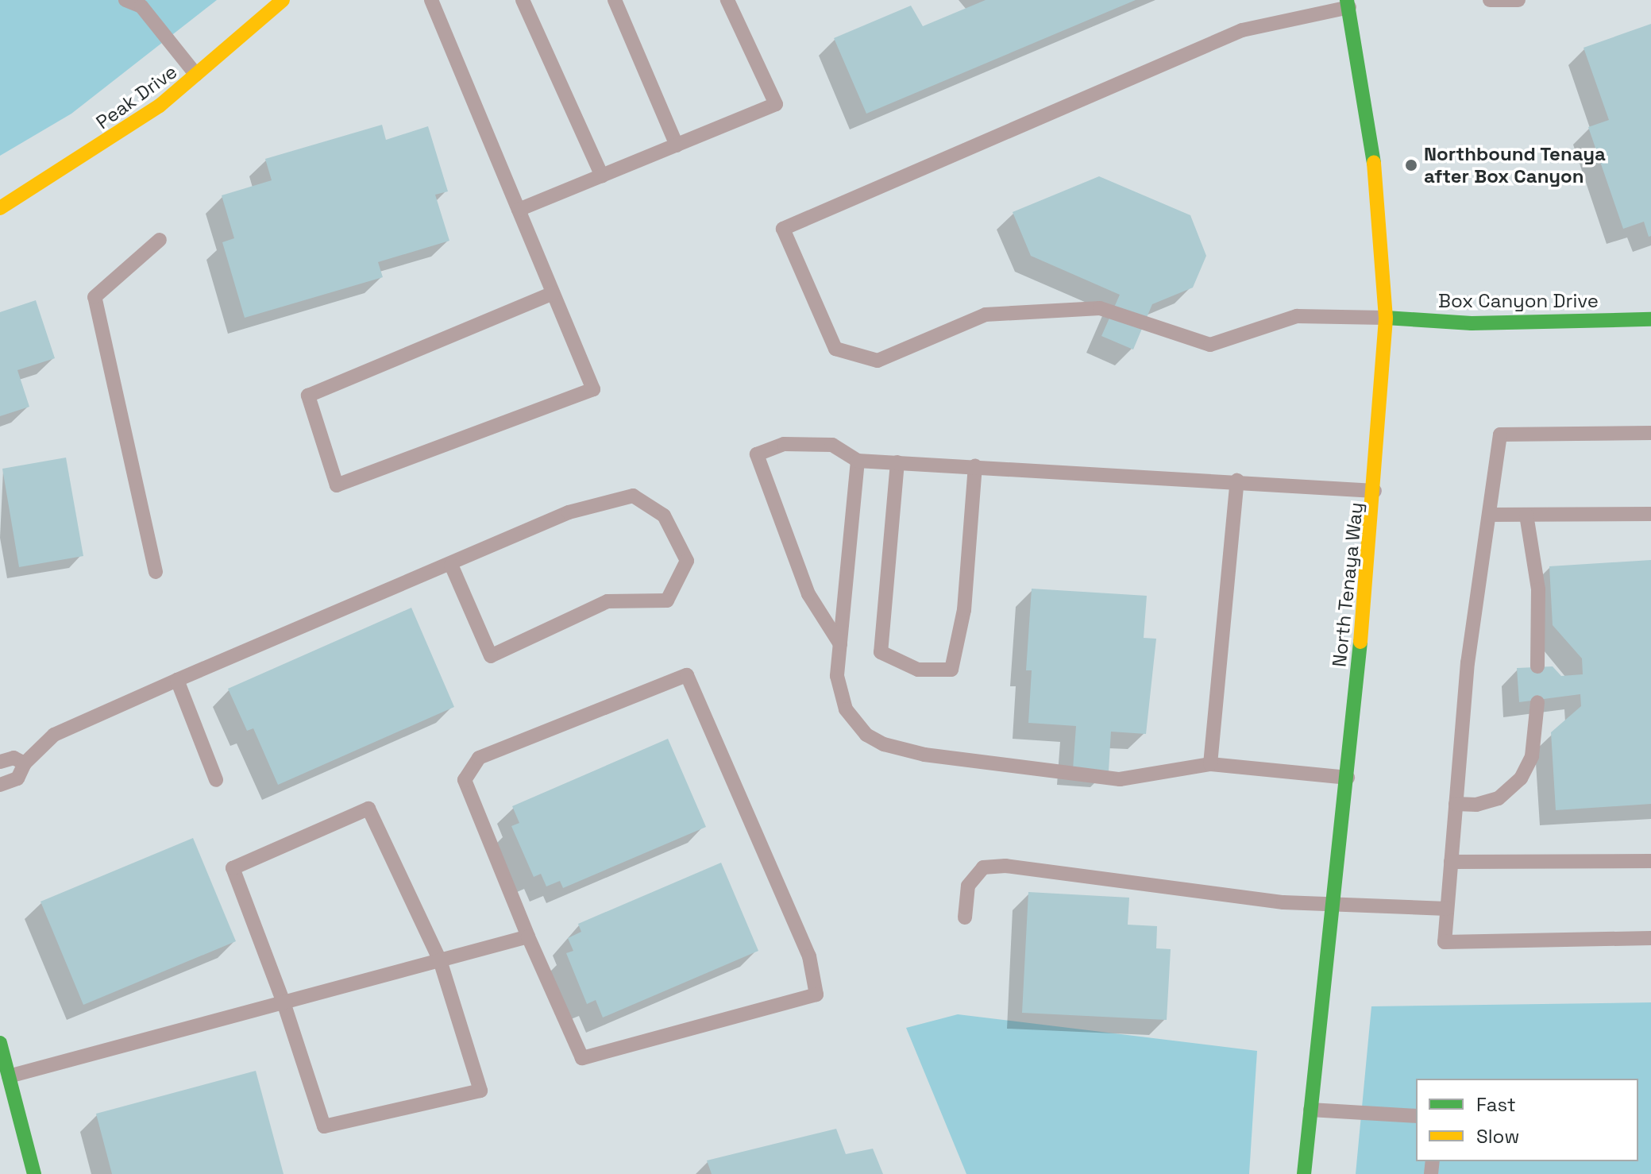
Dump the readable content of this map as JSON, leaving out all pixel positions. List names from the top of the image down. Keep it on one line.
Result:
{"streets":{"main road":["Peak Drive","Box Canyon Drive","North Tenaya Way"]},"crossings":[["Box Canyon Drive","North Tenaya Way"]],"places":["Northbound Tenaya after Box Canyon"],"legend":["Fast","Slow"]}
